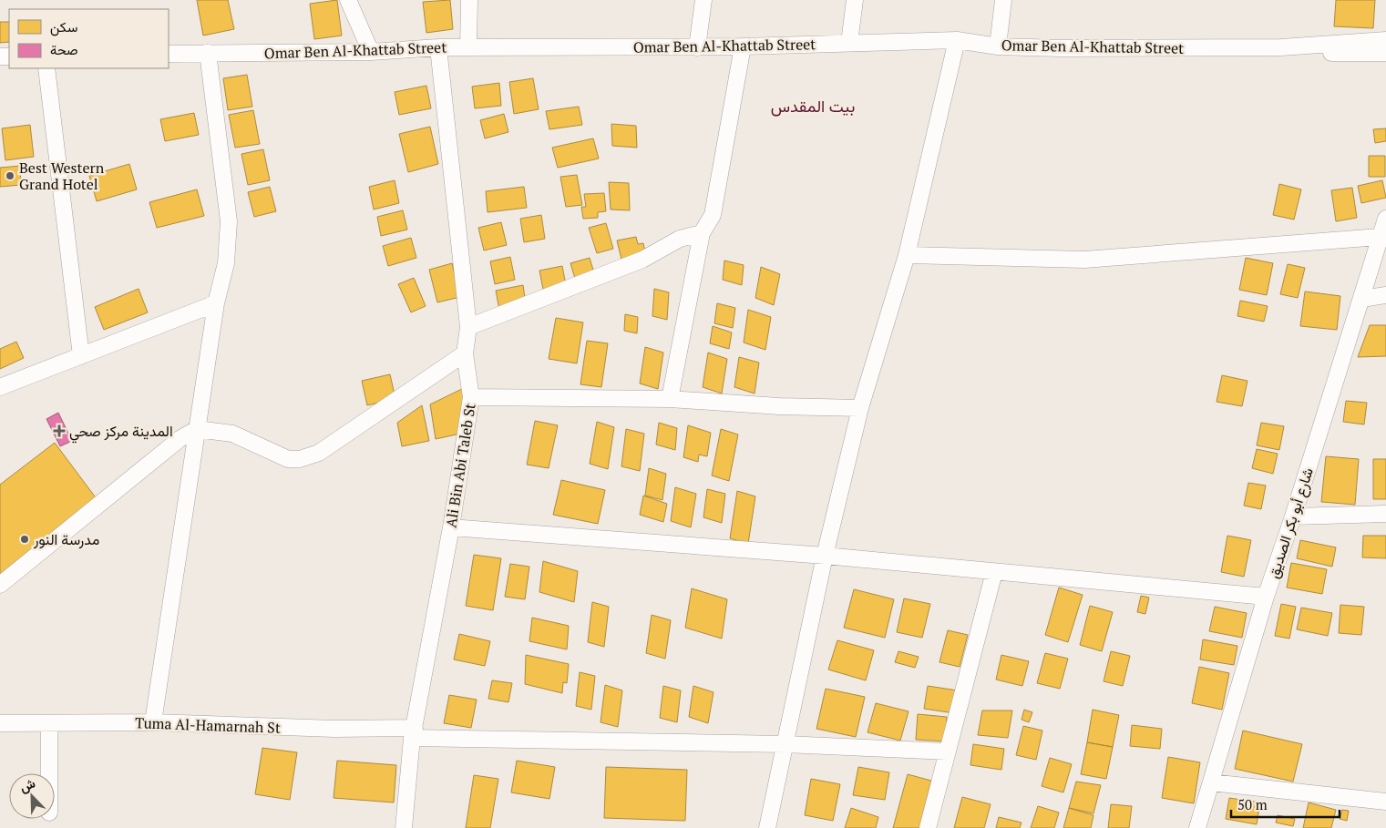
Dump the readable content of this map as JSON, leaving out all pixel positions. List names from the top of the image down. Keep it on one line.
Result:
{"streets":{"street":["Omar Ben Al-Khattab Street","Ali Bin Abi Taleb St","شارع أبو بكر الصديق","Tuma Al-Hamarnah St"]},"crossings":[["Omar Ben Al-Khattab Street","Ali Bin Abi Taleb St"],["Ali Bin Abi Taleb St","Tuma Al-Hamarnah St"]],"districts":["بيت المقدس"],"places":{"other":["Best Western Grand Hotel","مدرسة النور"],"health":["المدينة مركز صحي"]},"legend":["سكن","صحة"],"scale_bar":"50 m","north":"top left"}
